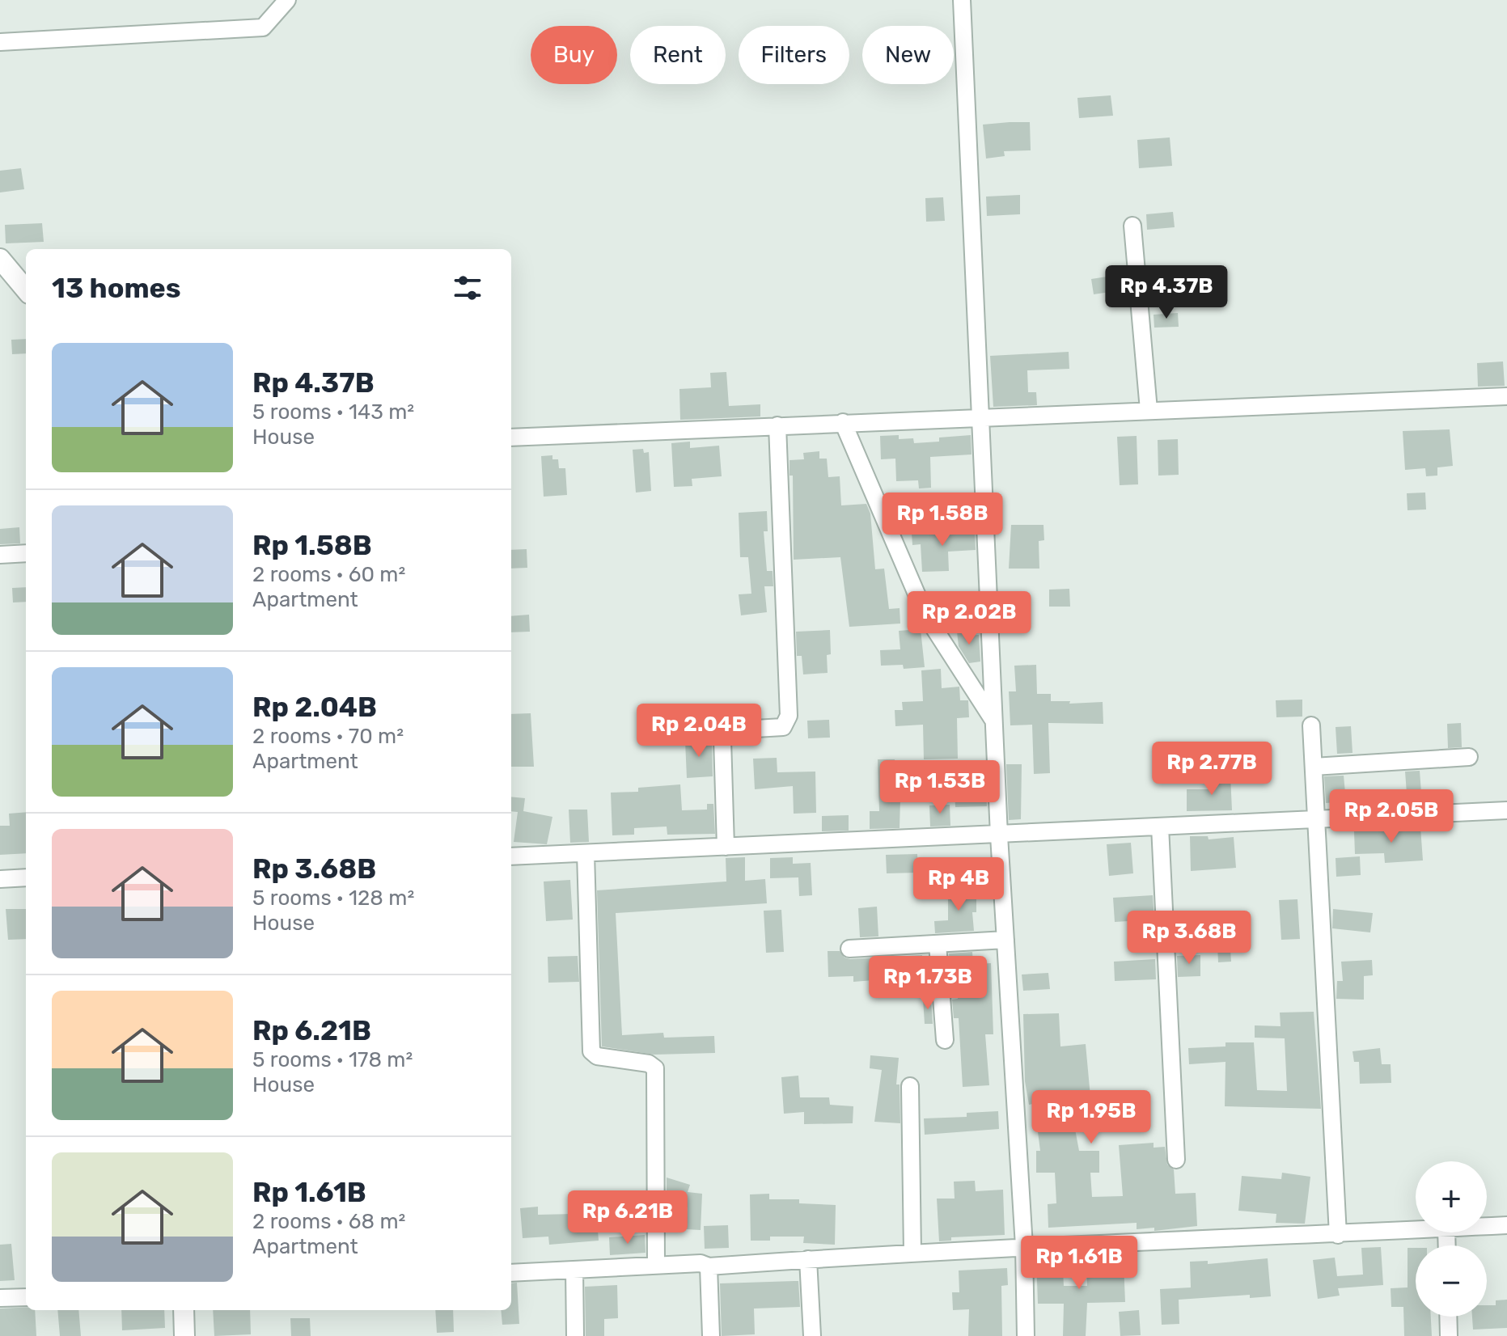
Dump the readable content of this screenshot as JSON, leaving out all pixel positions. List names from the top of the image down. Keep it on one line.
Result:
{"page":{"chip":["Buy","Rent","Filters","New"],"heading":"13 homes","price":["Rp 4.37B","Rp 1.58B","Rp 2.02B","Rp 2.04B","Rp 2.77B","Rp 1.53B","Rp 2.05B","Rp 4B","Rp 3.68B","Rp 1.73B","Rp 1.95B","Rp 6.21B","Rp 1.61B"],"list":[{"name":"Rp 4.37B","note":"5 rooms · 143 m² · House"},{"name":"Rp 1.58B","note":"2 rooms · 60 m² · Apartment"},{"name":"Rp 2.04B","note":"2 rooms · 70 m² · Apartment"},{"name":"Rp 3.68B","note":"5 rooms · 128 m² · House"},{"name":"Rp 6.21B","note":"5 rooms · 178 m² · House"},{"name":"Rp 1.61B","note":"2 rooms · 68 m² · Apartment"}],"map_buttons":["+","−"]}}
